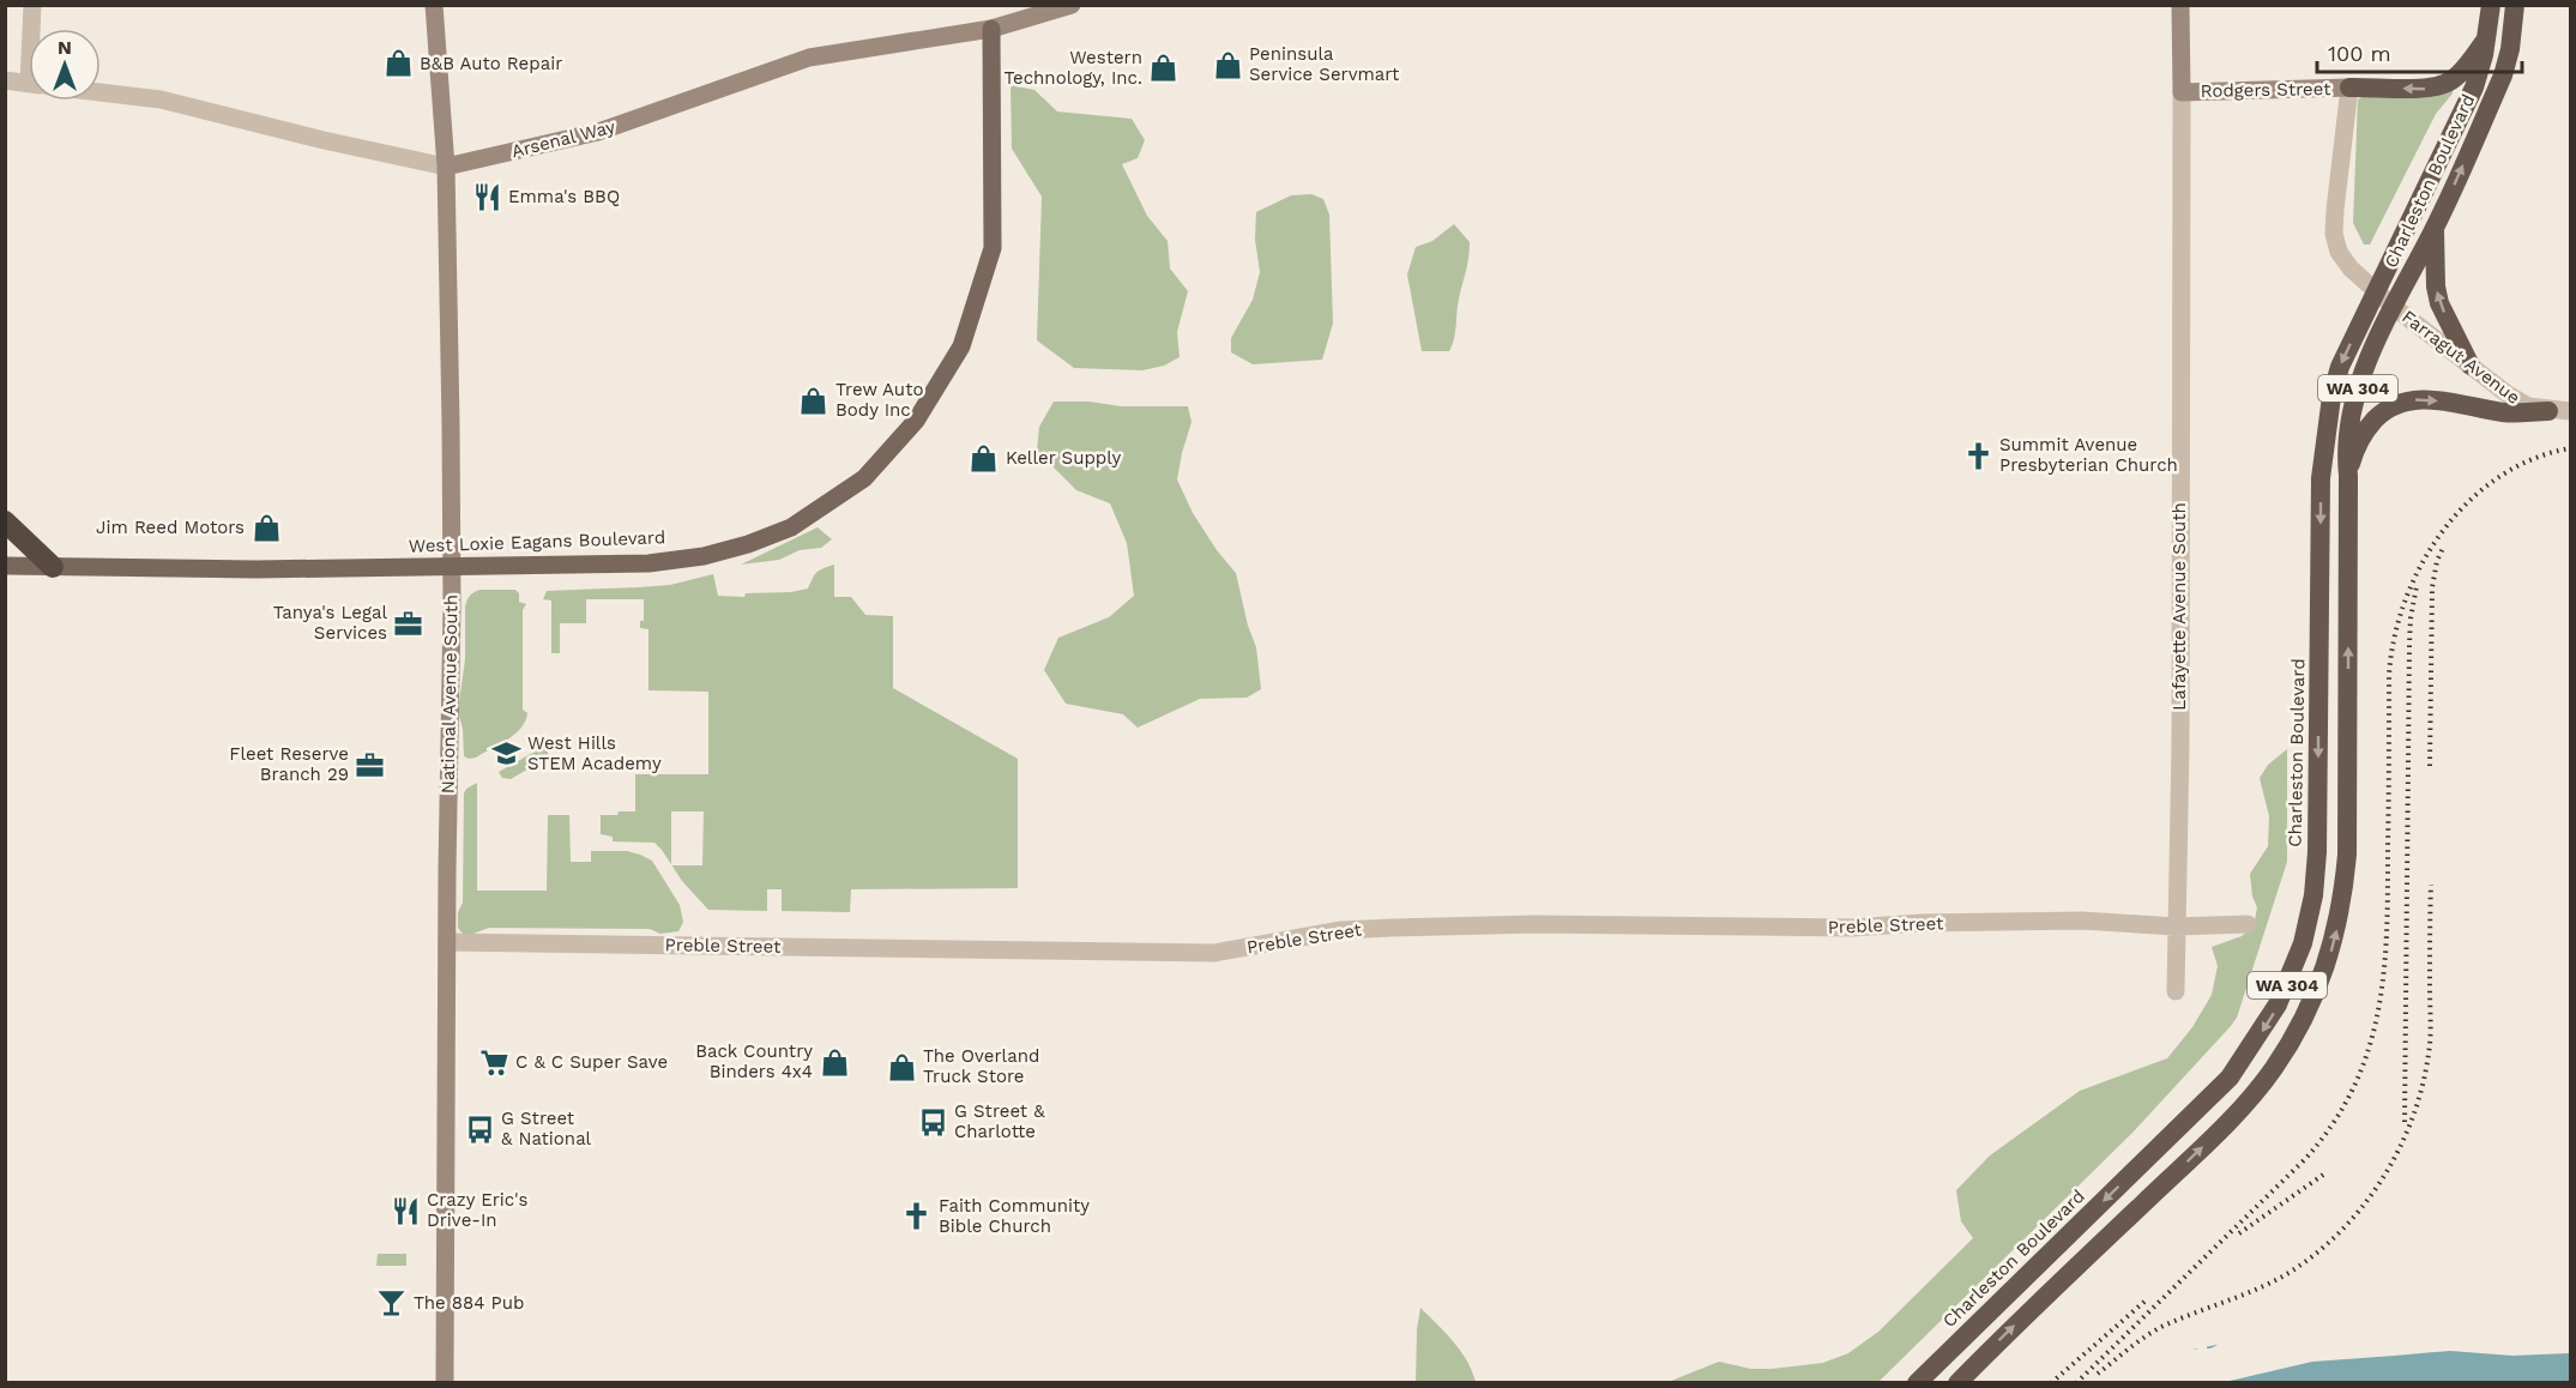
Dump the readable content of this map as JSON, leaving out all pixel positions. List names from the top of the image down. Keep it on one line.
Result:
{"streets":{"highway":["Charleston Boulevard","WA 304"],"main road":["Rodgers Street","Arsenal Way","West Loxie Eagans Boulevard","Lafayette Avenue South","National Avenue South"],"street":["Farragut Avenue","Preble Street"]},"crossings":[["Rodgers Street","Farragut Avenue"],["Rodgers Street","Lafayette Avenue South"],["Arsenal Way","West Loxie Eagans Boulevard"],["Arsenal Way","National Avenue South"],["Charleston Boulevard","Farragut Avenue"],["West Loxie Eagans Boulevard","National Avenue South"],["Lafayette Avenue South","Preble Street"],["National Avenue South","Preble Street"]],"places":{"shop":["B&B Auto Repair","Peninsula Service Servmart","Western Technology, Inc.","Trew Auto Body Inc","Keller Supply","Jim Reed Motors","Back Country Binders 4x4","The Overland Truck Store"],"restaurant":["Emma's BBQ","Crazy Eric's Drive-In"],"church":["Summit Avenue Presbyterian Church","Faith Community Bible Church"],"office":["Tanya's Legal Services","Fleet Reserve Branch 29"],"school or university":["West Hills STEM Academy"],"supermarket":["C & C Super Save"],"bus stop":["G Street & Charlotte","G Street & National"],"bar":["The 884 Pub"]},"scale_bar":"100 m","north":"top"}
